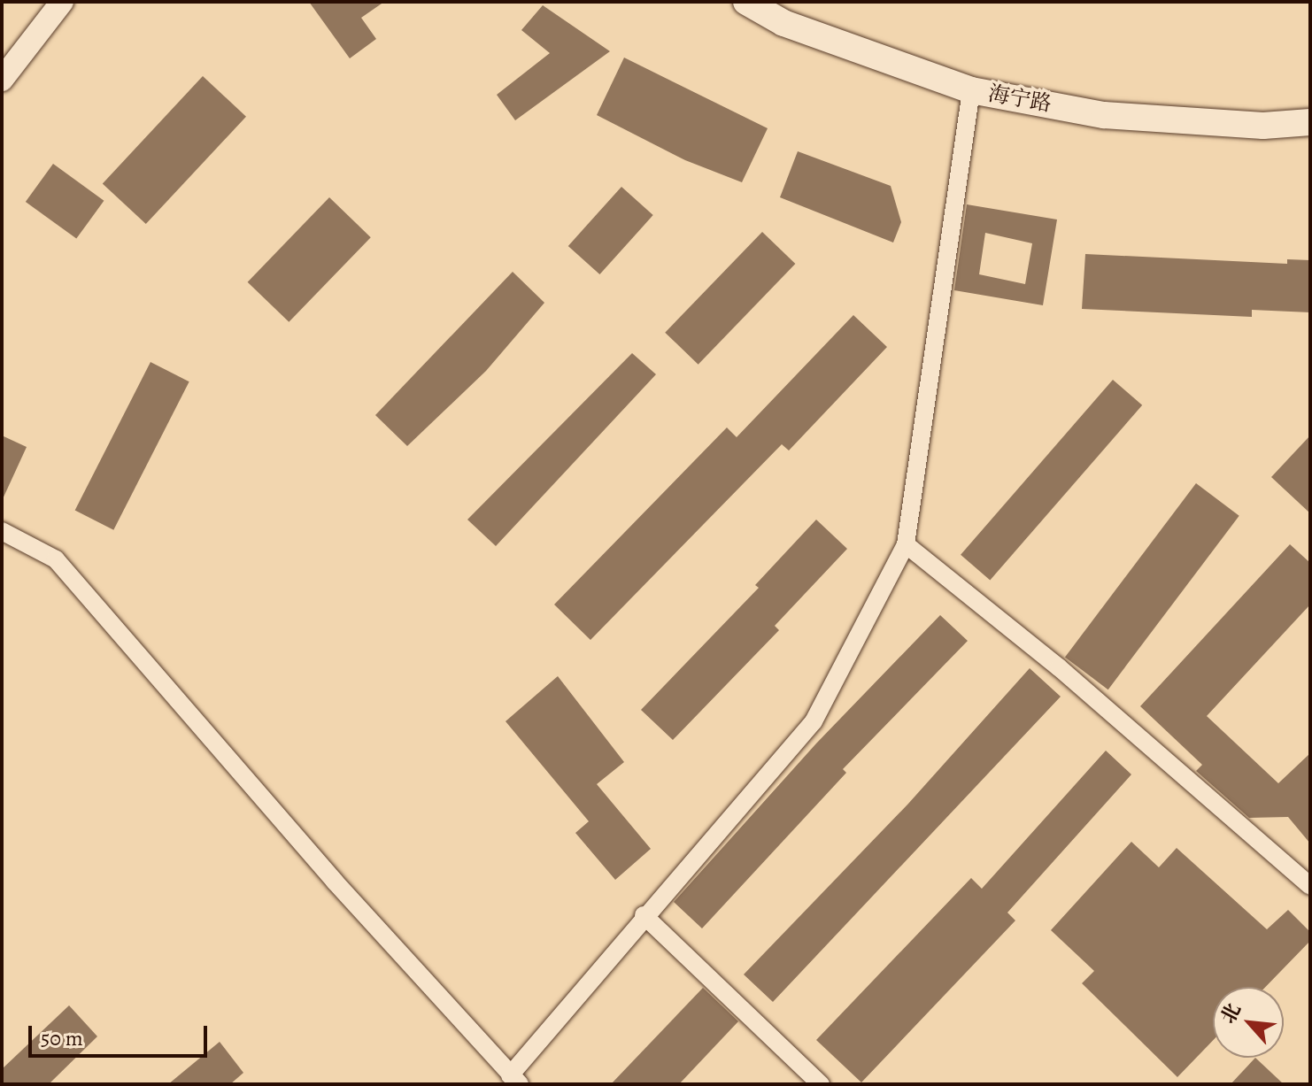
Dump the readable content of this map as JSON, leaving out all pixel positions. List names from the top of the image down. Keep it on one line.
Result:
{"streets":{"main road":["海宁路"]},"scale_bar":"50 m","north":"top left"}
